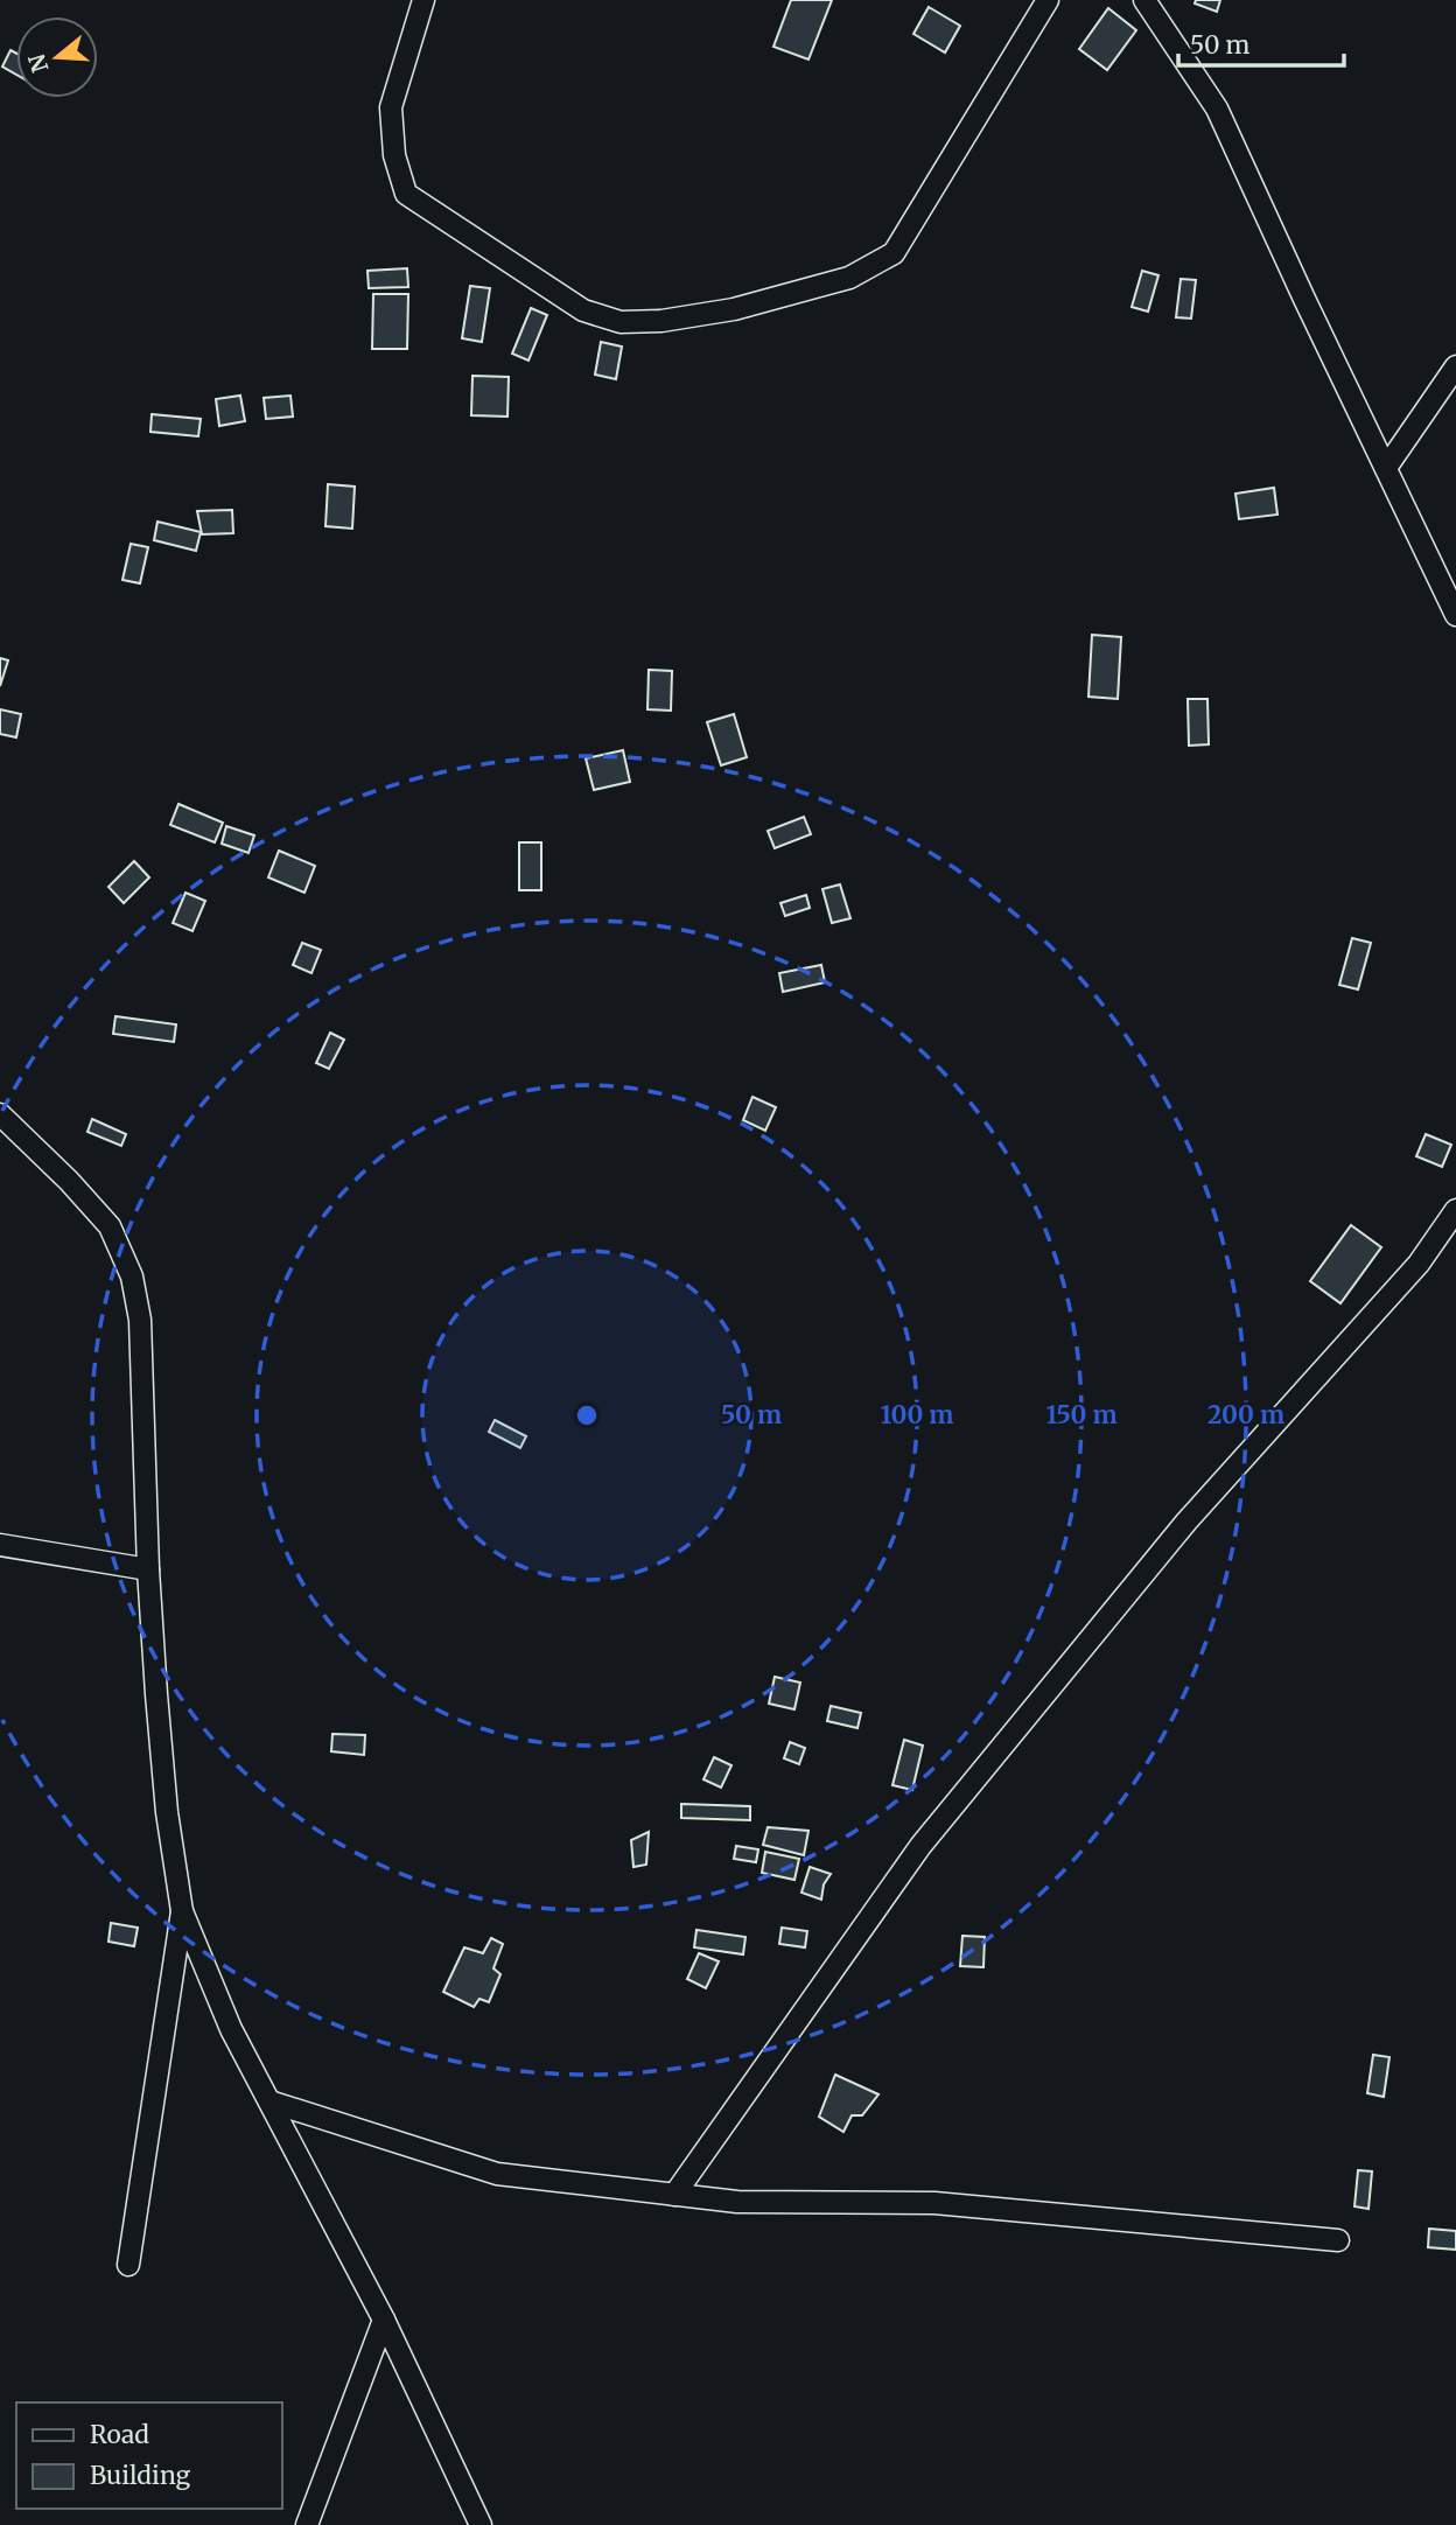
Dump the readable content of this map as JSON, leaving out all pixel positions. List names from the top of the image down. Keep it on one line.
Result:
{"legend":["Road","Building"],"scale_bar":"50 m","north":"left","rings":["50 m","100 m","150 m","200 m"]}
